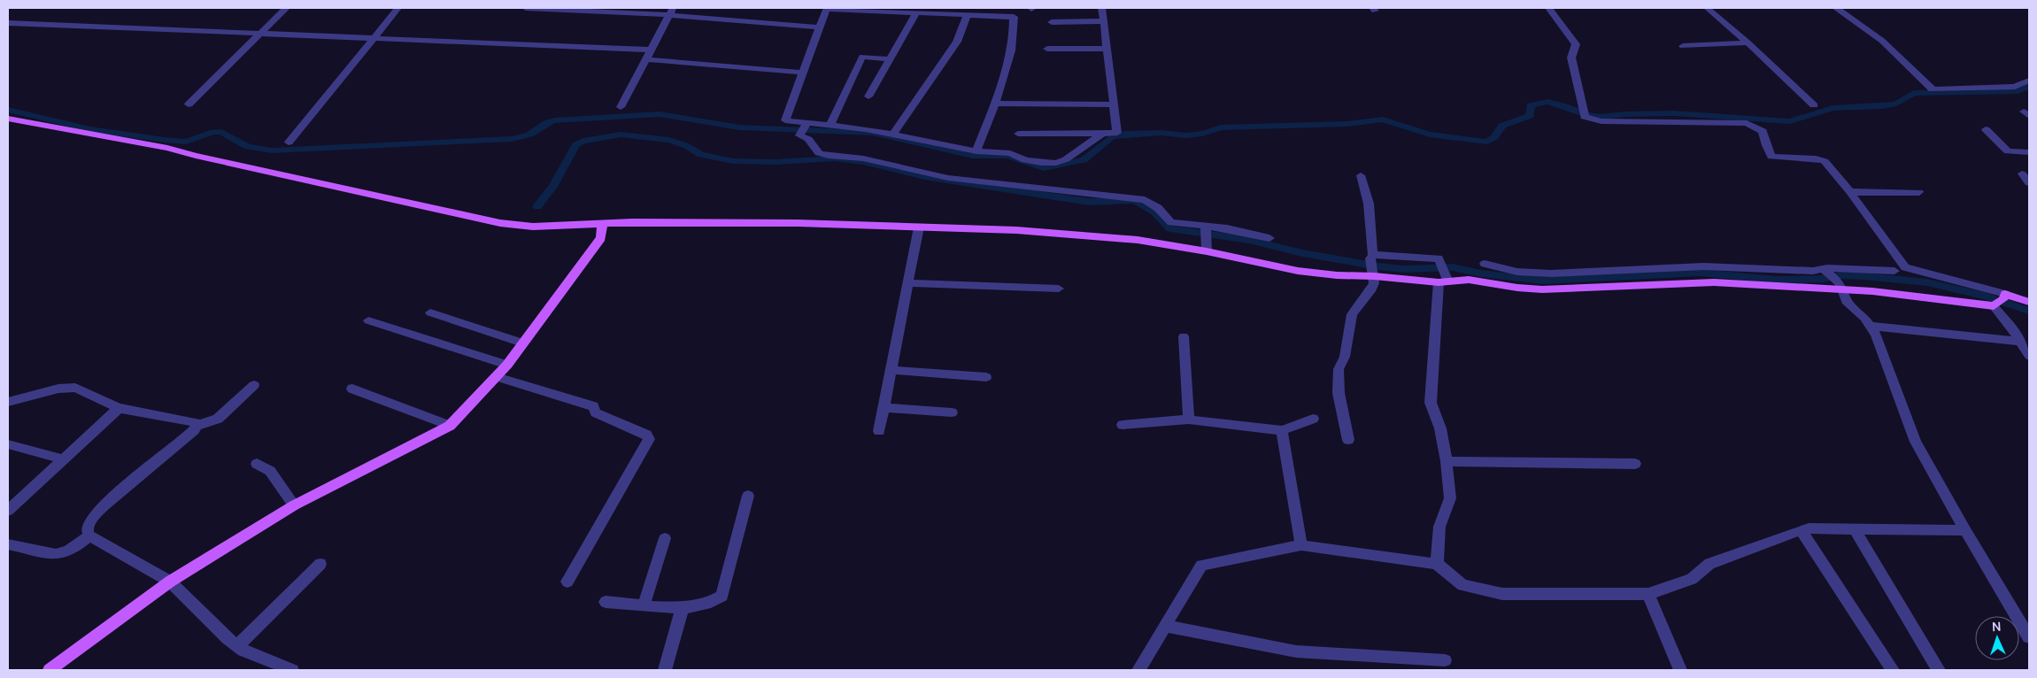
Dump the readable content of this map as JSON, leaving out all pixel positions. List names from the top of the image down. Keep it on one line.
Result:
{"north":"top"}
